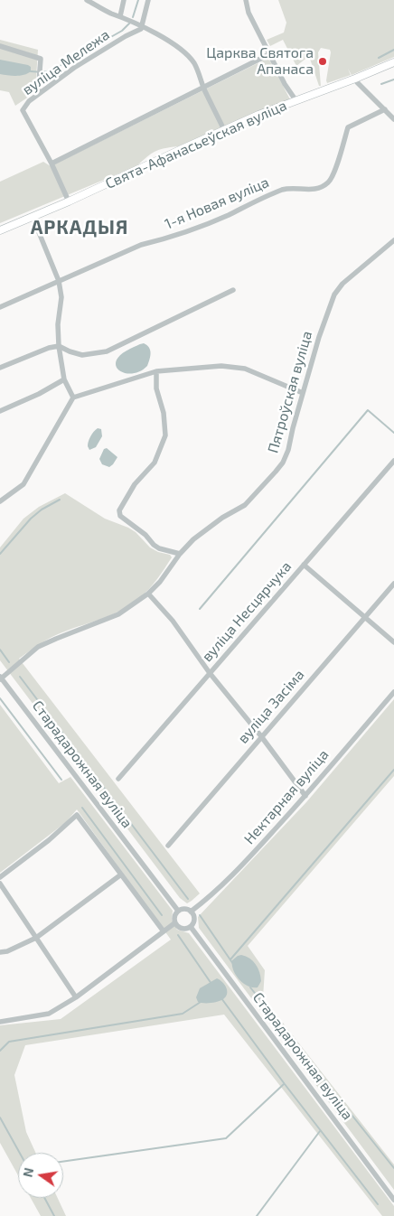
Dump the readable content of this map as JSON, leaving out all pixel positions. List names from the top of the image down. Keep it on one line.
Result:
{"streets":{"street":["вуліца Мележа","Свята-Афанасьеўская вуліца","1-я Новая вуліца","Пятроўская вуліца","вуліца Несцярчука","вуліца Засіма","Старадарожная вуліца","Нектарная вуліца"]},"crossings":[["вуліца Мележа","Свята-Афанасьеўская вуліца"],["Пятроўская вуліца","Старадарожная вуліца"],["Старадарожная вуліца","Нектарная вуліца"]],"districts":["АРКАДЫЯ"],"places":["Царква Святога Апанаса"],"north":"left"}
